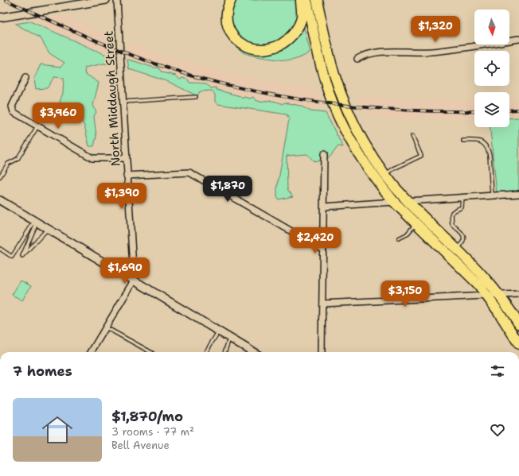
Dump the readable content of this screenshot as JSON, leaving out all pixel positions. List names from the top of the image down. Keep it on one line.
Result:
{"streets":{"street":["North Middaugh Street"]},"north":"bottom","page":{"price":["$1,320","$3,960","$1,870","$1,390","$2,420","$1,690","$3,150"],"heading":"7 homes","list":[{"name":"$1,870/mo","note":"3 rooms · 77 m² · Bell Avenue"}]}}
